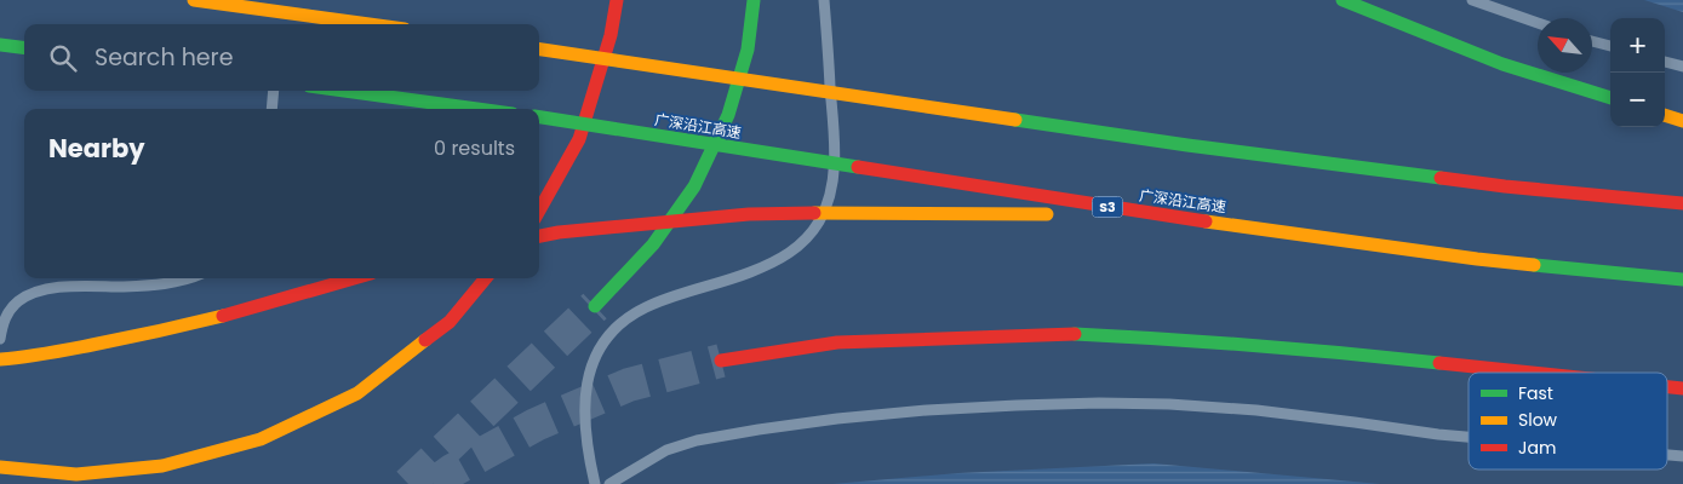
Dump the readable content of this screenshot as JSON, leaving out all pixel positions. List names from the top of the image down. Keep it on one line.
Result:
{"streets":{"highway":["广深沿江高速","S3"]},"legend":["Fast","Slow","Jam"],"north":"top left","page":{"map_buttons":["+","−"],"search":"Search here","heading":["Nearby","0 results"]}}
